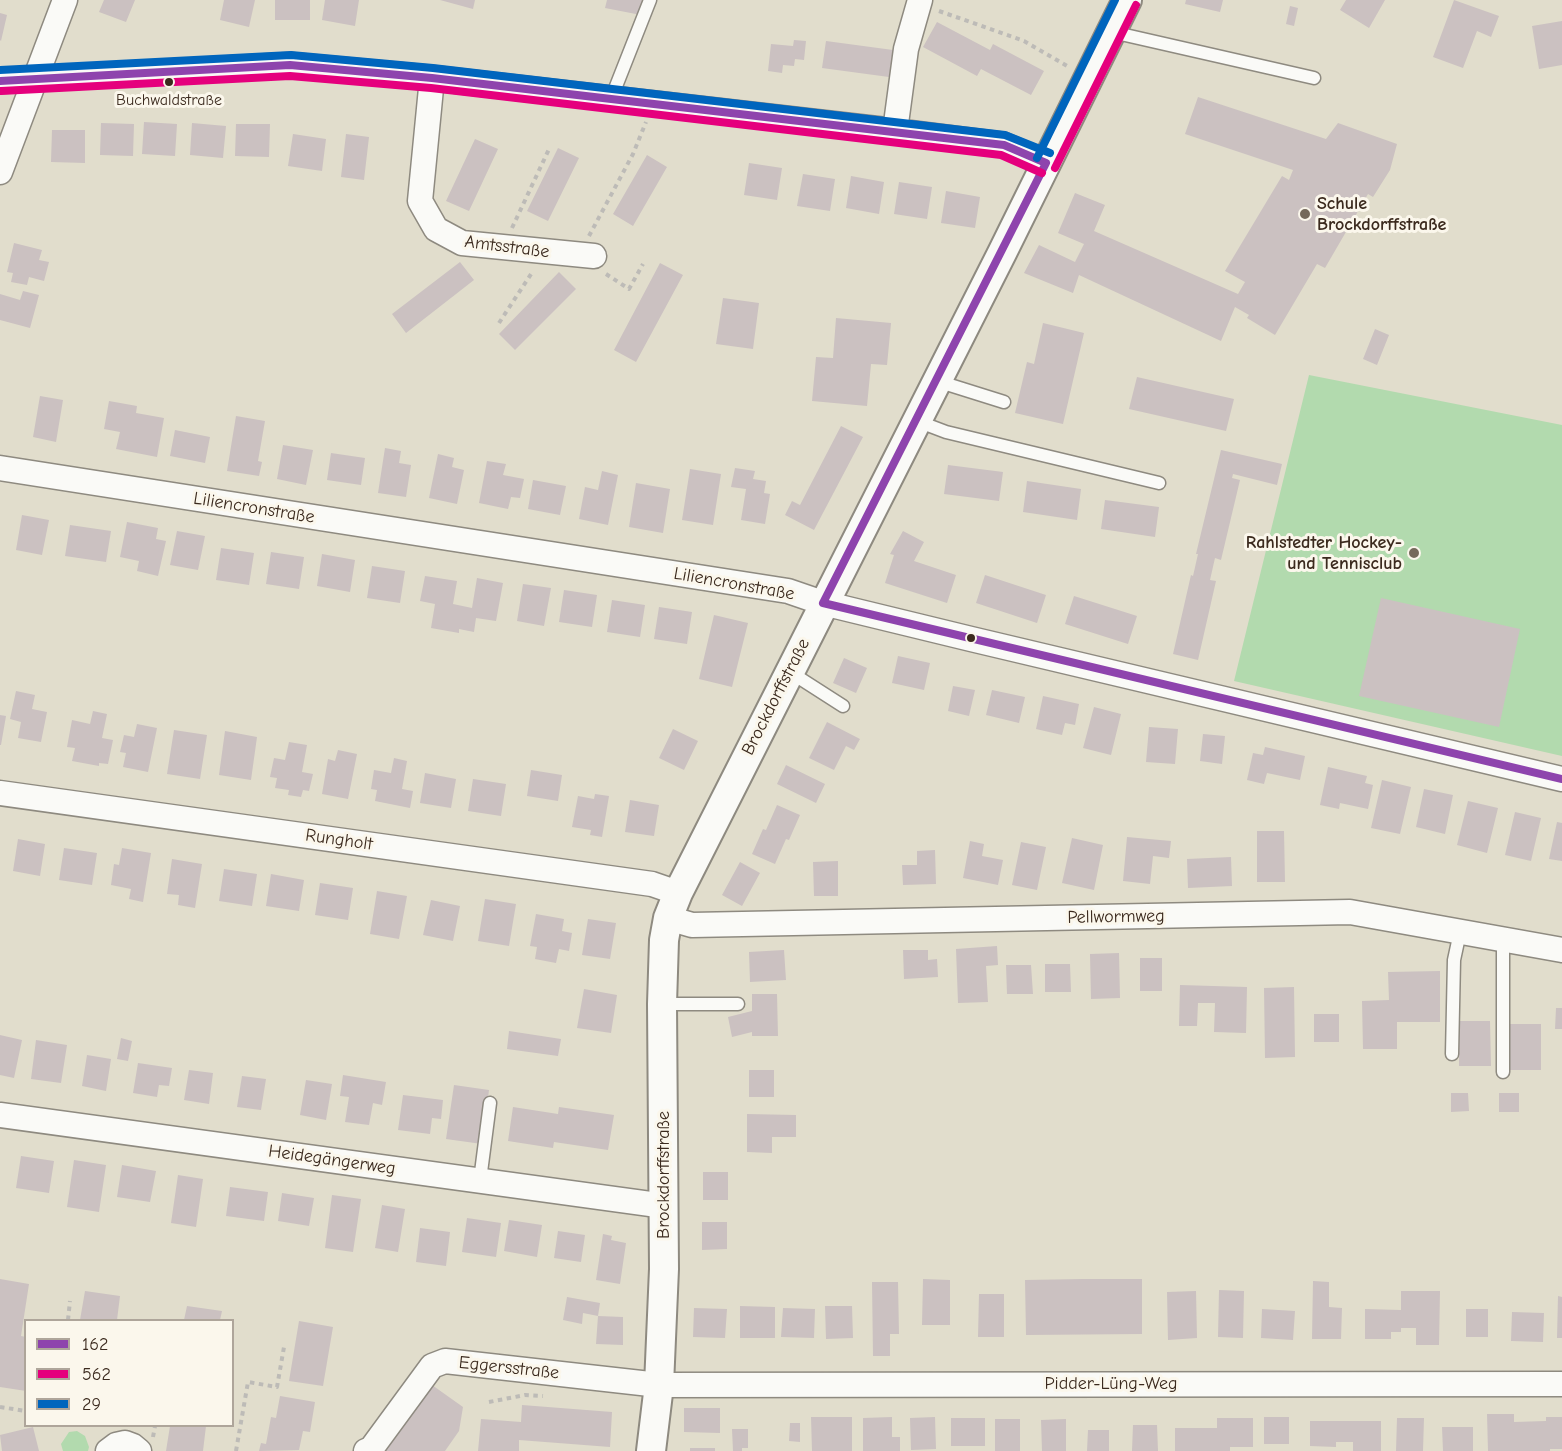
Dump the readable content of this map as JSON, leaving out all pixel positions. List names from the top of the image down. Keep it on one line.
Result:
{"streets":{"street":["Amtsstraße","Liliencronstraße","Brockdorffstraße","Rungholt","Pellwormweg","Heidegängerweg","Eggersstraße","Pidder-Lüng-Weg"]},"crossings":[["Liliencronstraße","Brockdorffstraße"],["Brockdorffstraße","Rungholt"],["Brockdorffstraße","Pellwormweg"],["Brockdorffstraße","Heidegängerweg"],["Brockdorffstraße","Eggersstraße"],["Brockdorffstraße","Pidder-Lüng-Weg"],["Rungholt","Pellwormweg"],["Eggersstraße","Pidder-Lüng-Weg"]],"places":["Buchwaldstraße","Schule Brockdorffstraße","Rahlstedter Hockey- und Tennisclub"],"lines":["transit line 29","transit line 562","transit line 162"],"legend":["162","562","29"]}
